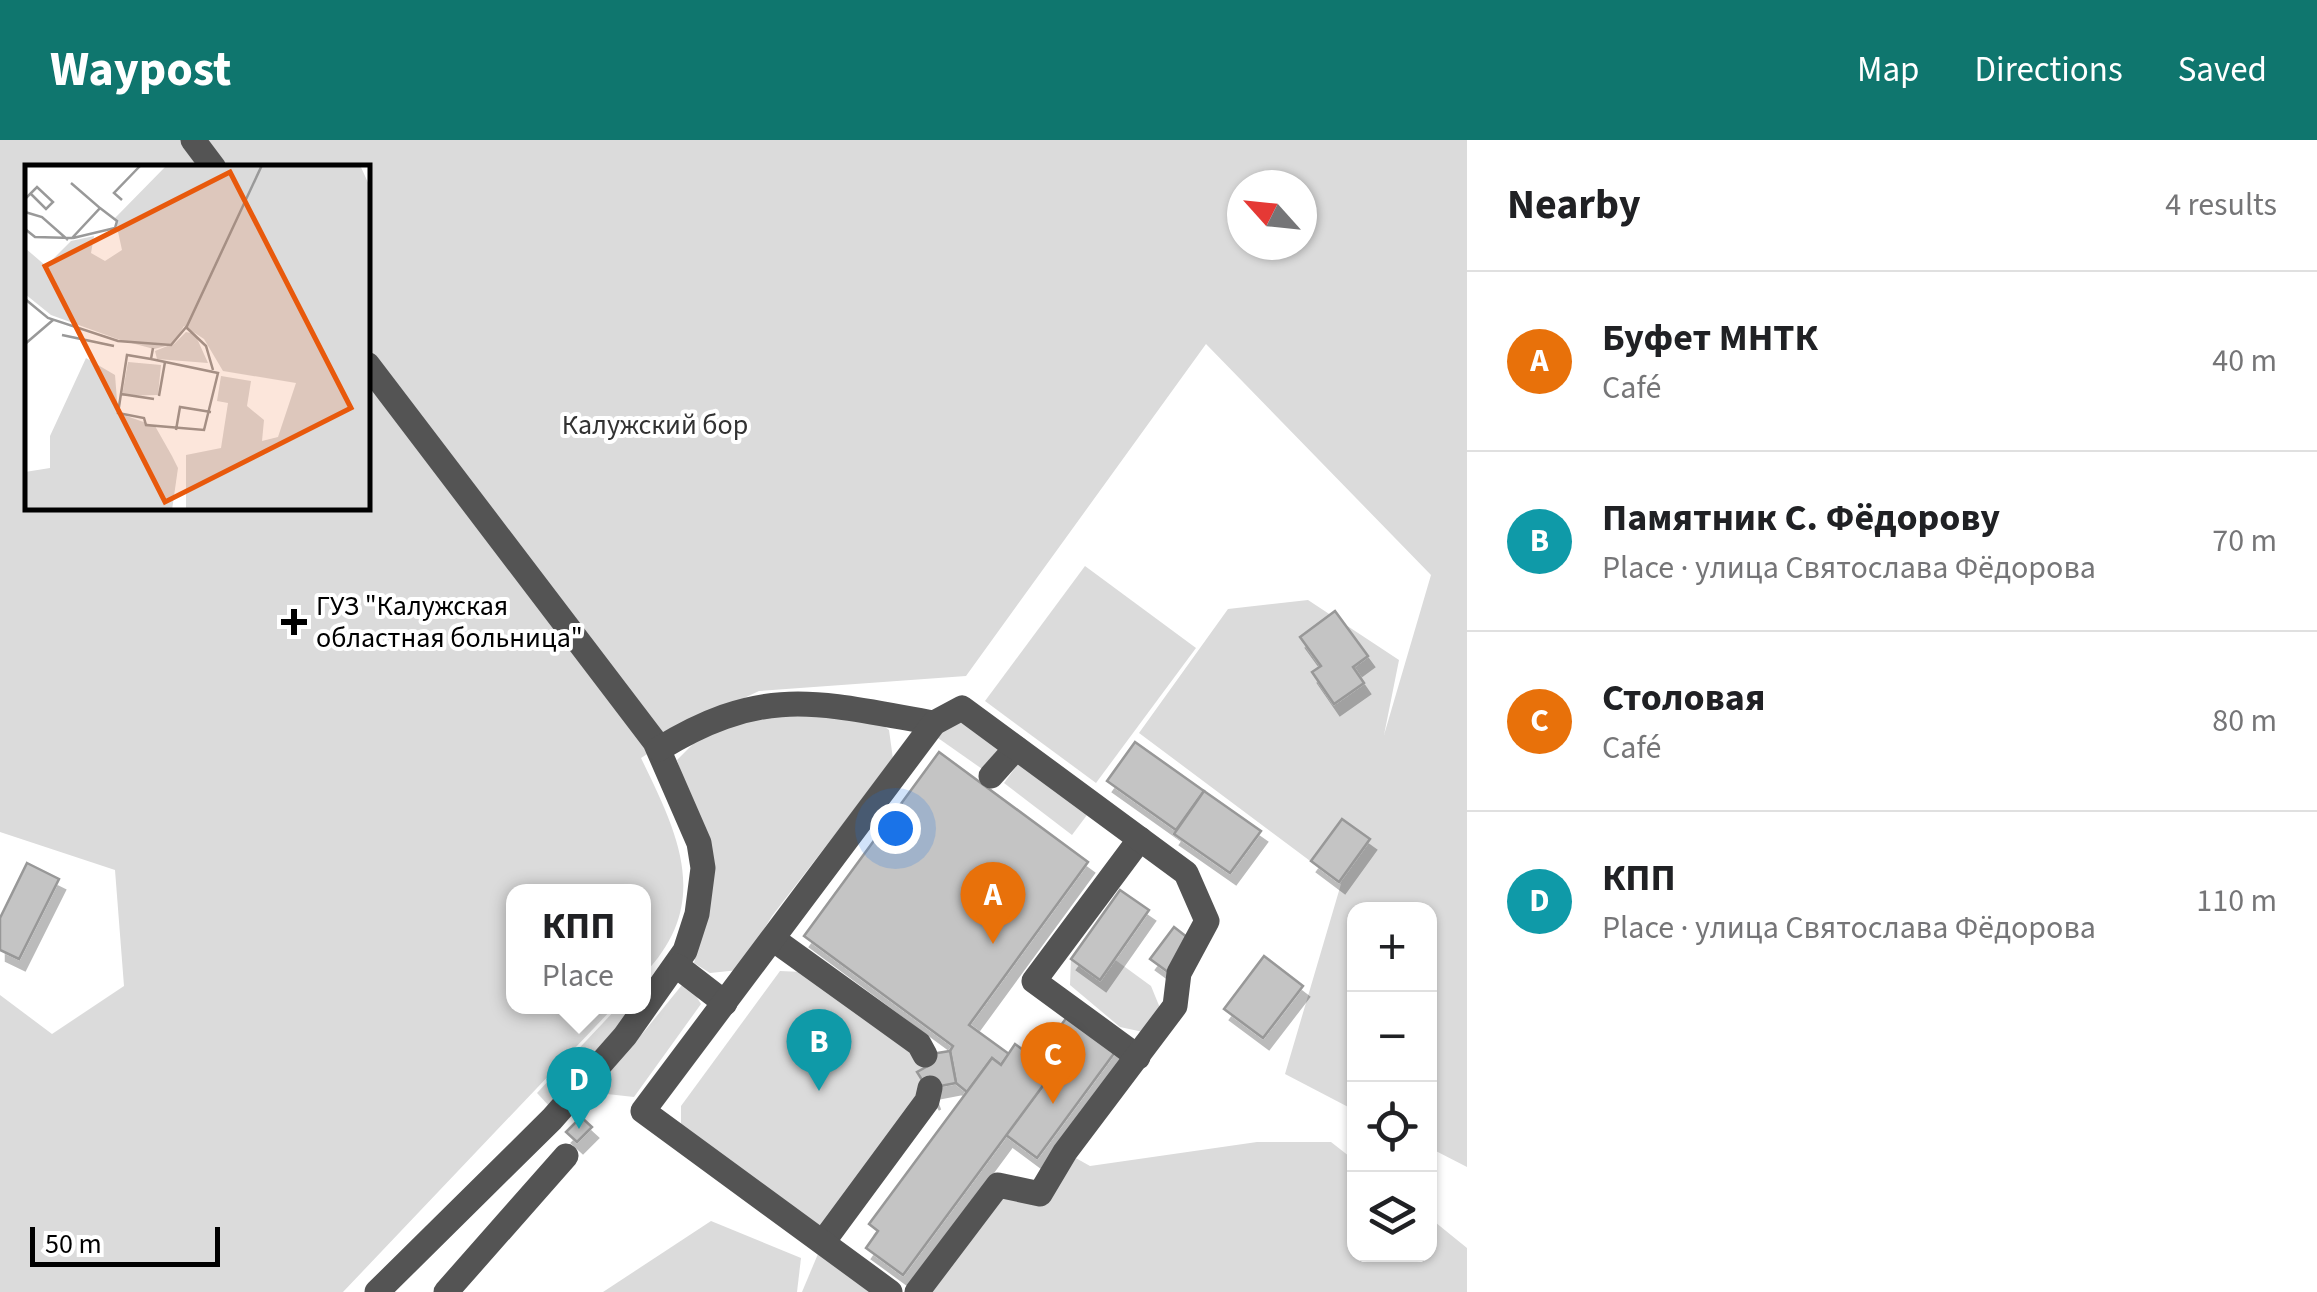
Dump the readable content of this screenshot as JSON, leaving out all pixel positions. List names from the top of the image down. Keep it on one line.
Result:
{"parks":["Калужский бор"],"places":{"health":["ГУЗ \"Калужская областная больница\""]},"scale_bar":"50 m","north":"top left","page":{"header":"Waypost","nav":["Map","Directions","Saved"],"heading":["Nearby","4 results"],"list":[{"mark":"A","name":"Буфет МНТК","note":"Café","value":"40 m"},{"mark":"B","name":"Памятник С. Фёдорову","note":"Place · улица Святослава Фёдорова","value":"70 m"},{"mark":"C","name":"Столовая","note":"Café","value":"80 m"},{"mark":"D","name":"КПП","note":"Place · улица Святослава Фёдорова","value":"110 m"}],"pins":["A","B","C","D"],"popup":["КПП","Place"],"map_buttons":["+","−"],"scale":"50 m"}}
